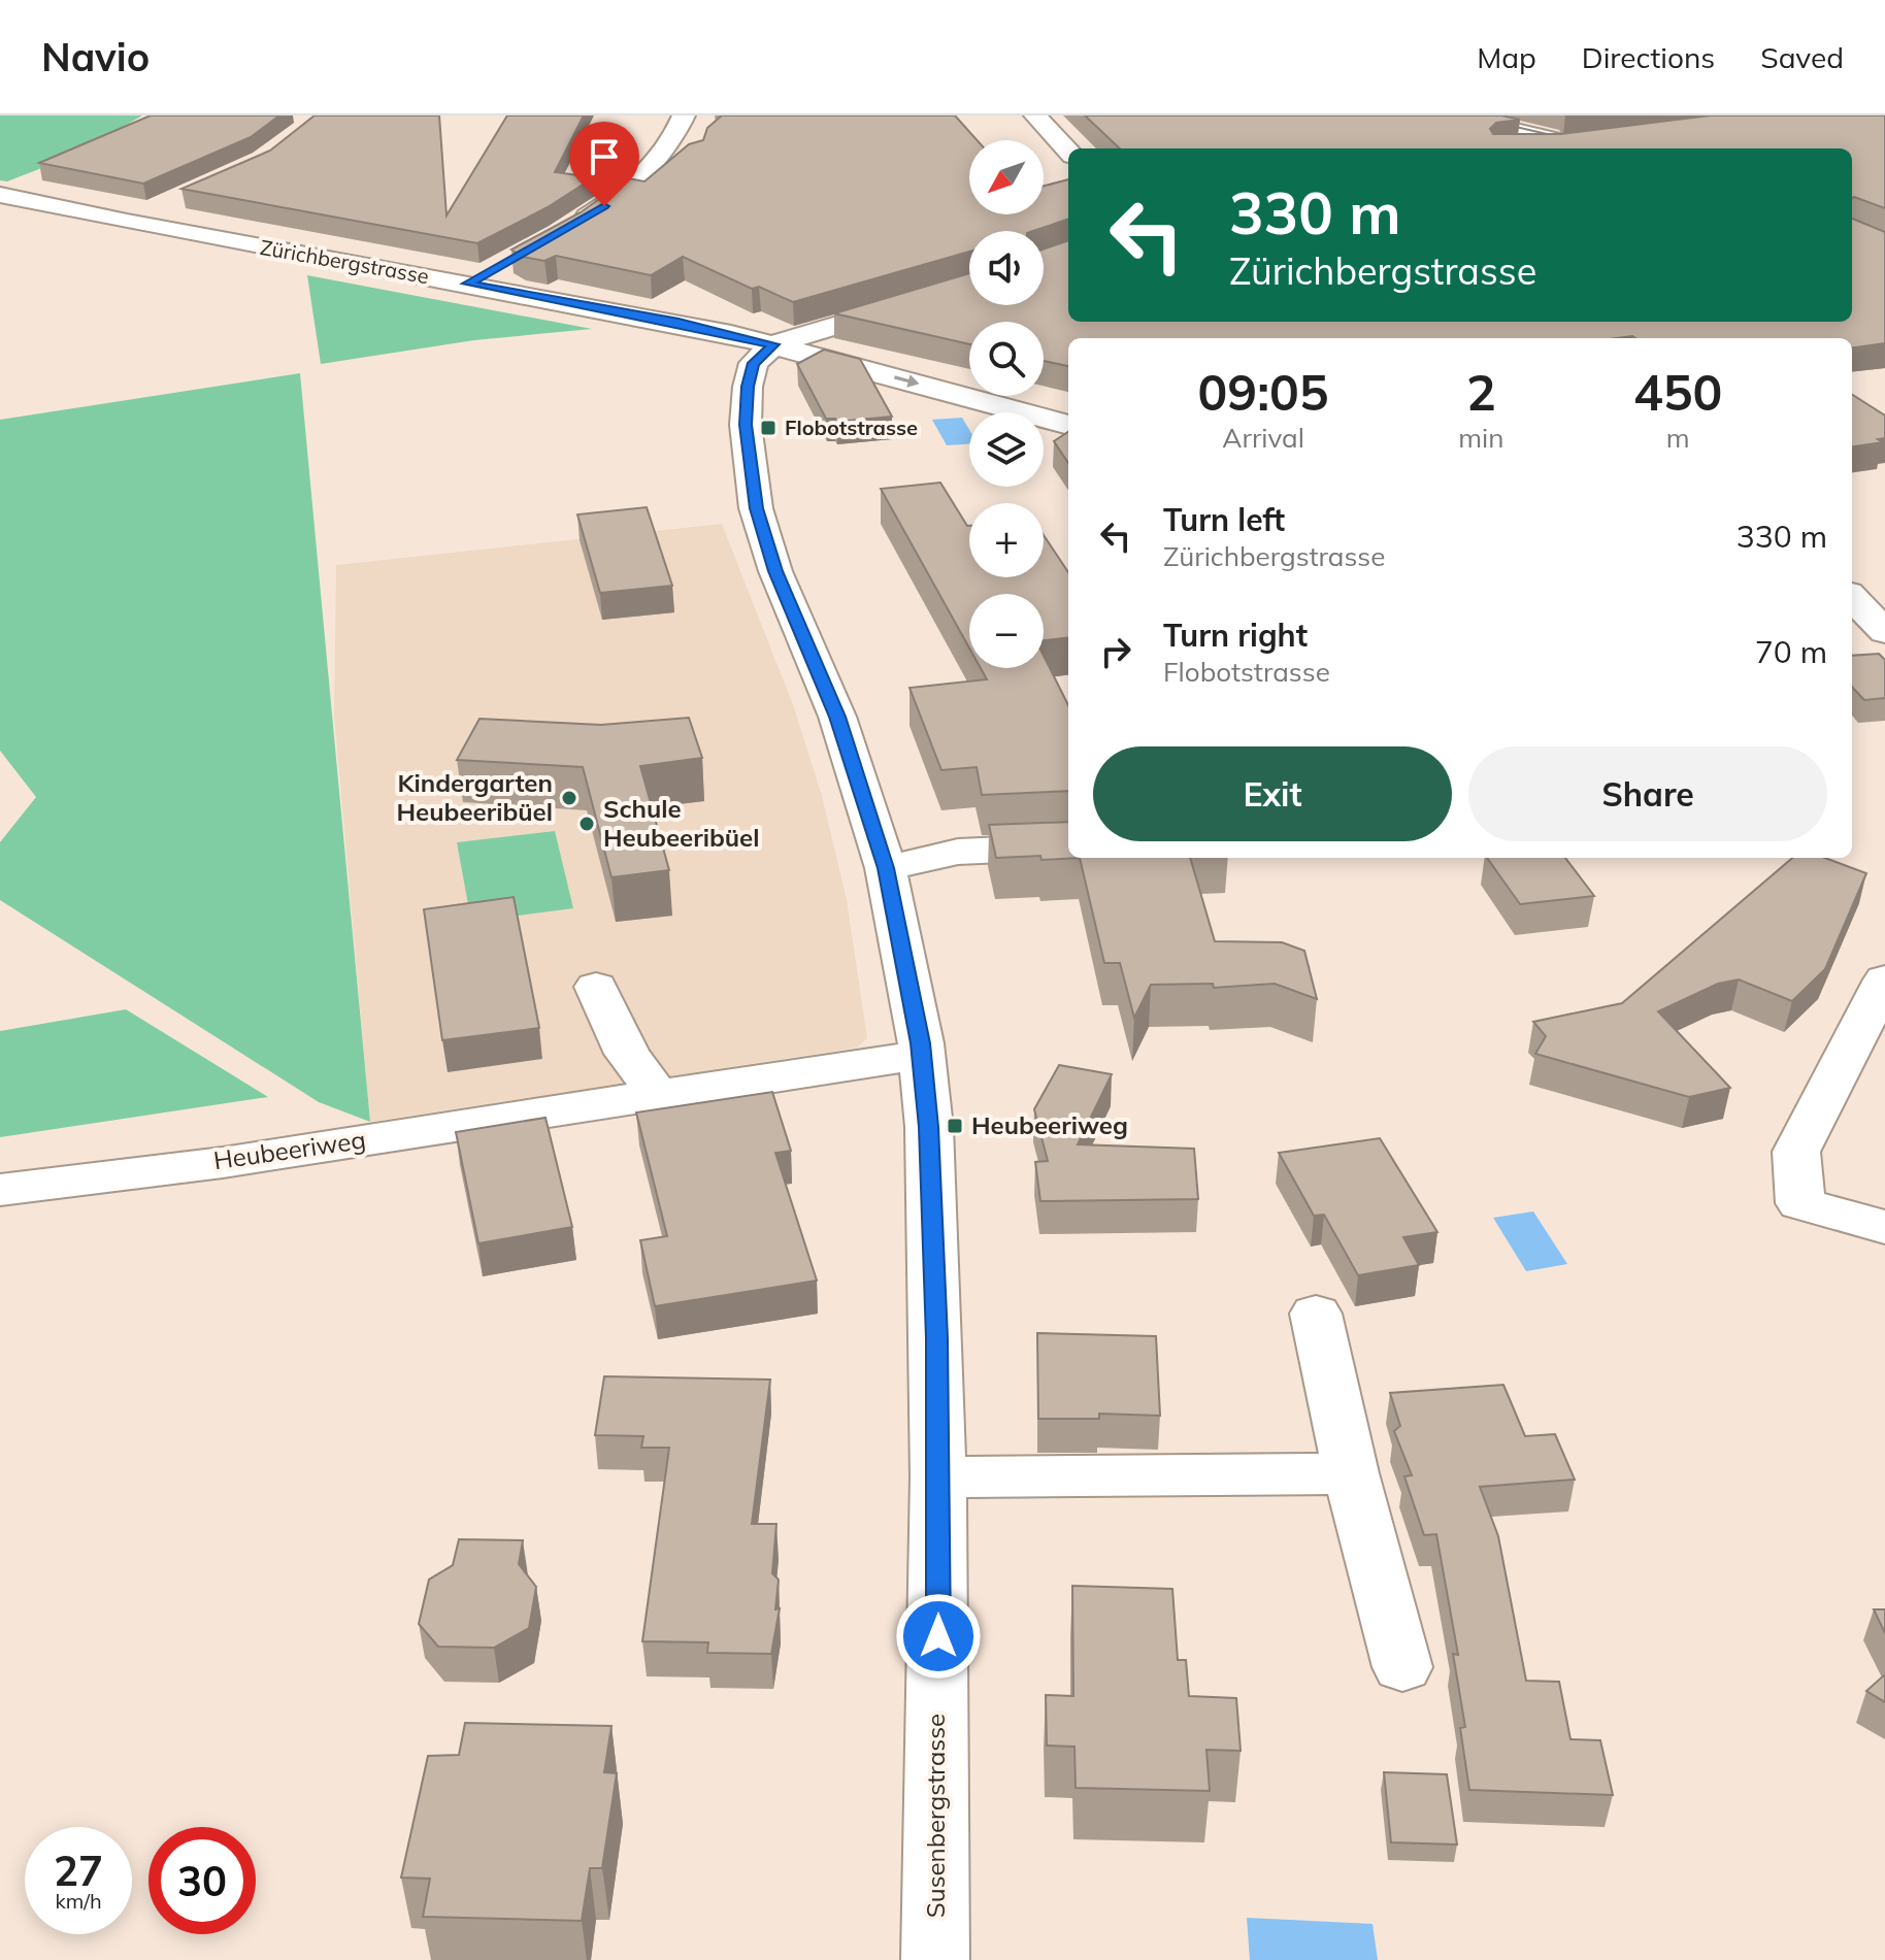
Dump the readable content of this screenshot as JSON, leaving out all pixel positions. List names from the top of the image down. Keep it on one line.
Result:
{"streets":{"street":["Zürichbergstrasse","Heubeeriweg","Susenbergstrasse"]},"crossings":[["Zürichbergstrasse","Susenbergstrasse"],["Heubeeriweg","Susenbergstrasse"]],"places":{"transit":["Flobotstrasse","Heubeeriweg"],"other":["Kindergarten Heubeeribüel","Schule Heubeeribüel"]},"north":"bottom left","page":{"header":"Navio","nav":["Map","Directions","Saved"],"map_buttons":["+","−"],"turn":["330 m","Zürichbergstrasse"],"eta":["09:05","Arrival","2","min","450","m"],"list":[{"name":"Turn left","note":"Zürichbergstrasse","value":"330 m"},{"name":"Turn right","note":"Flobotstrasse","value":"70 m"}],"buttons":["Exit","Share"],"speed":"27 km/h","limit":"30"}}
